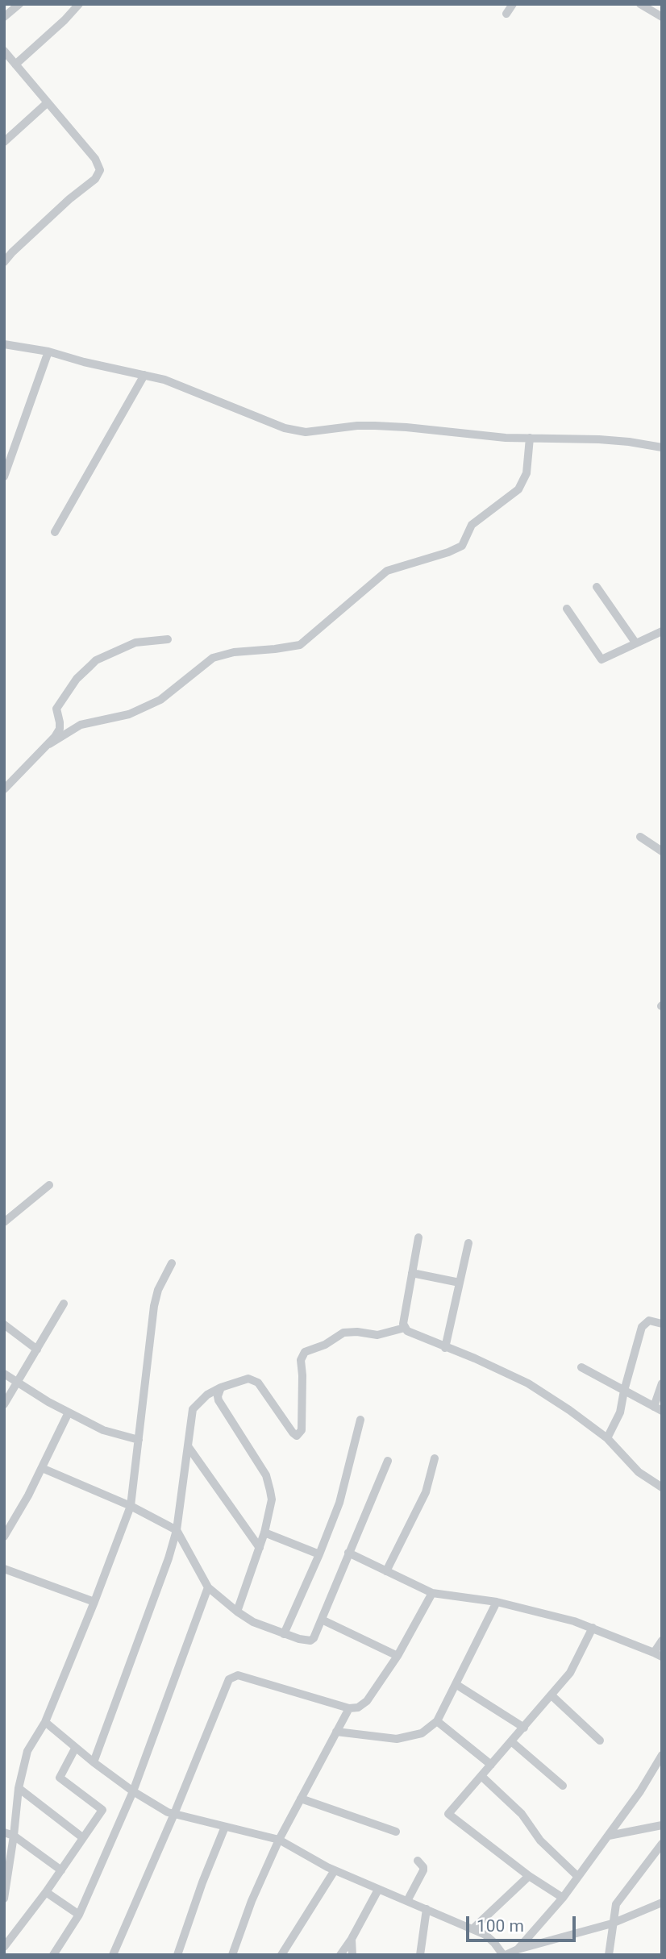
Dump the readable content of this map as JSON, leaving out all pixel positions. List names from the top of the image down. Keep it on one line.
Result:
{"scale_bar":"100 m"}
